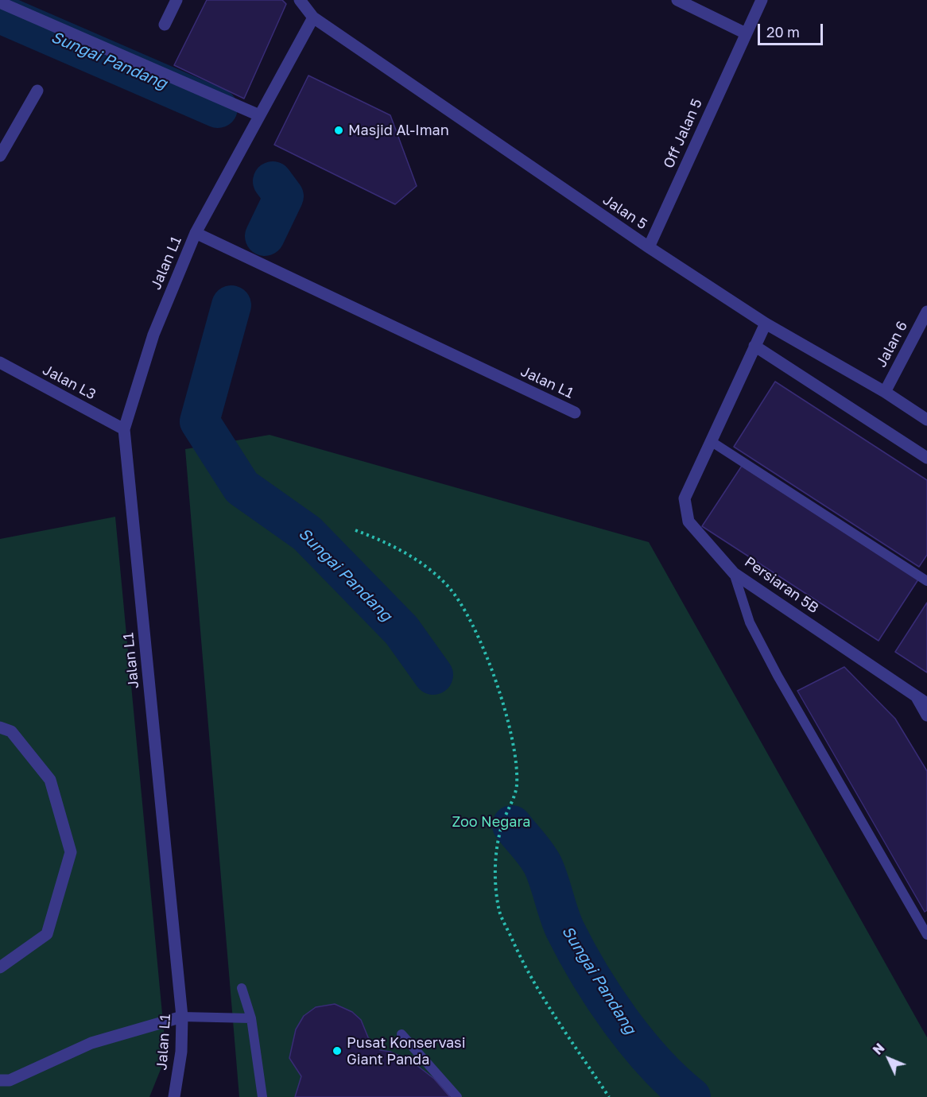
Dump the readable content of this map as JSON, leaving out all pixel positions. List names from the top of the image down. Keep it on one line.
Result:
{"streets":{"street":["Off Jalan 5","Jalan 5","Jalan L1","Jalan 6","Jalan L3","Persiaran 5B"]},"crossings":[["Off Jalan 5","Jalan 5"],["Jalan 5","Jalan L1"],["Jalan 5","Jalan 6"],["Jalan 5","Persiaran 5B"],["Jalan L1","Jalan L3"]],"water":["Sungai Pandang"],"parks":["Zoo Negara"],"places":["Masjid Al-Iman","Pusat Konservasi Giant Panda"],"scale_bar":"20 m","north":"top left"}
